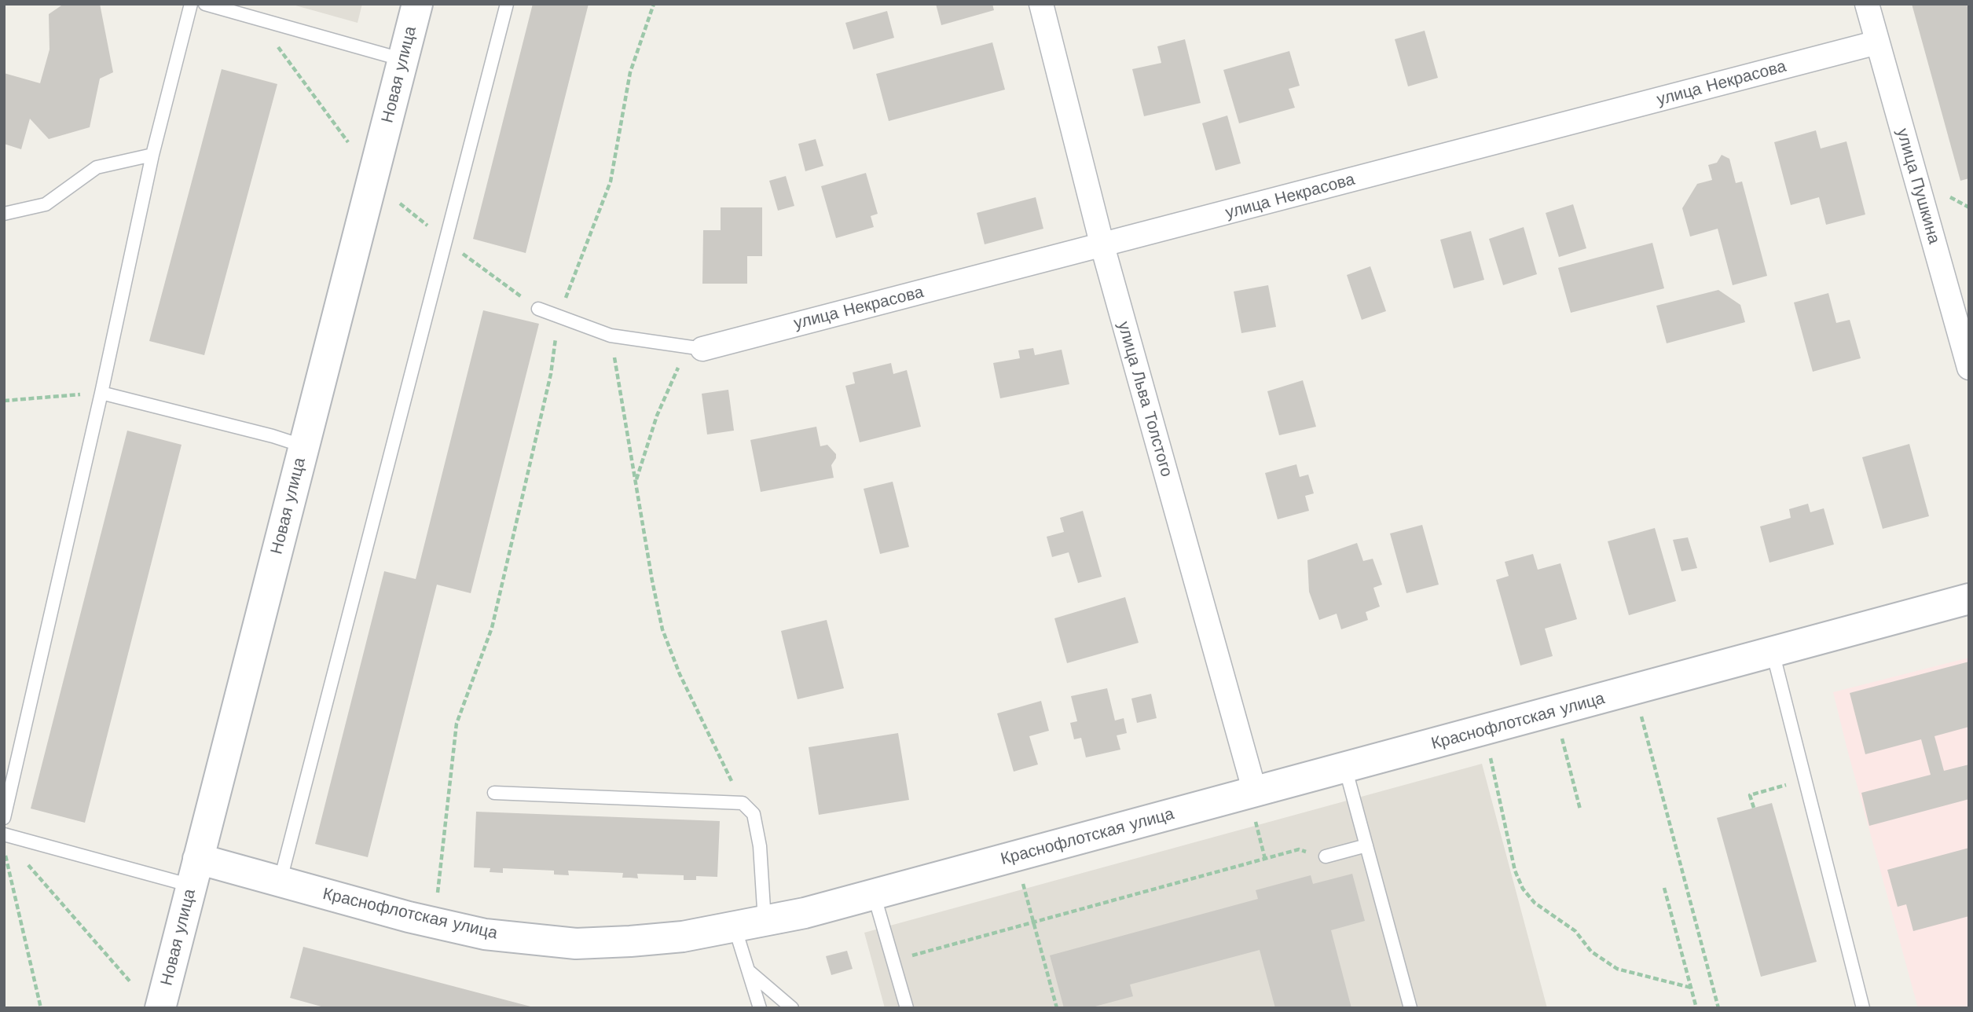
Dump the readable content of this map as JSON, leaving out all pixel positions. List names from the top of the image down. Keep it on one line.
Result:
{"streets":{"street":["Новая улица","улица Некрасова","улица Пушкина","улица Льва Толстого","Краснофлотская улица"]},"crossings":[["Новая улица","Краснофлотская улица"],["улица Некрасова","улица Пушкина"],["улица Некрасова","улица Льва Толстого"],["улица Льва Толстого","Краснофлотская улица"]]}
